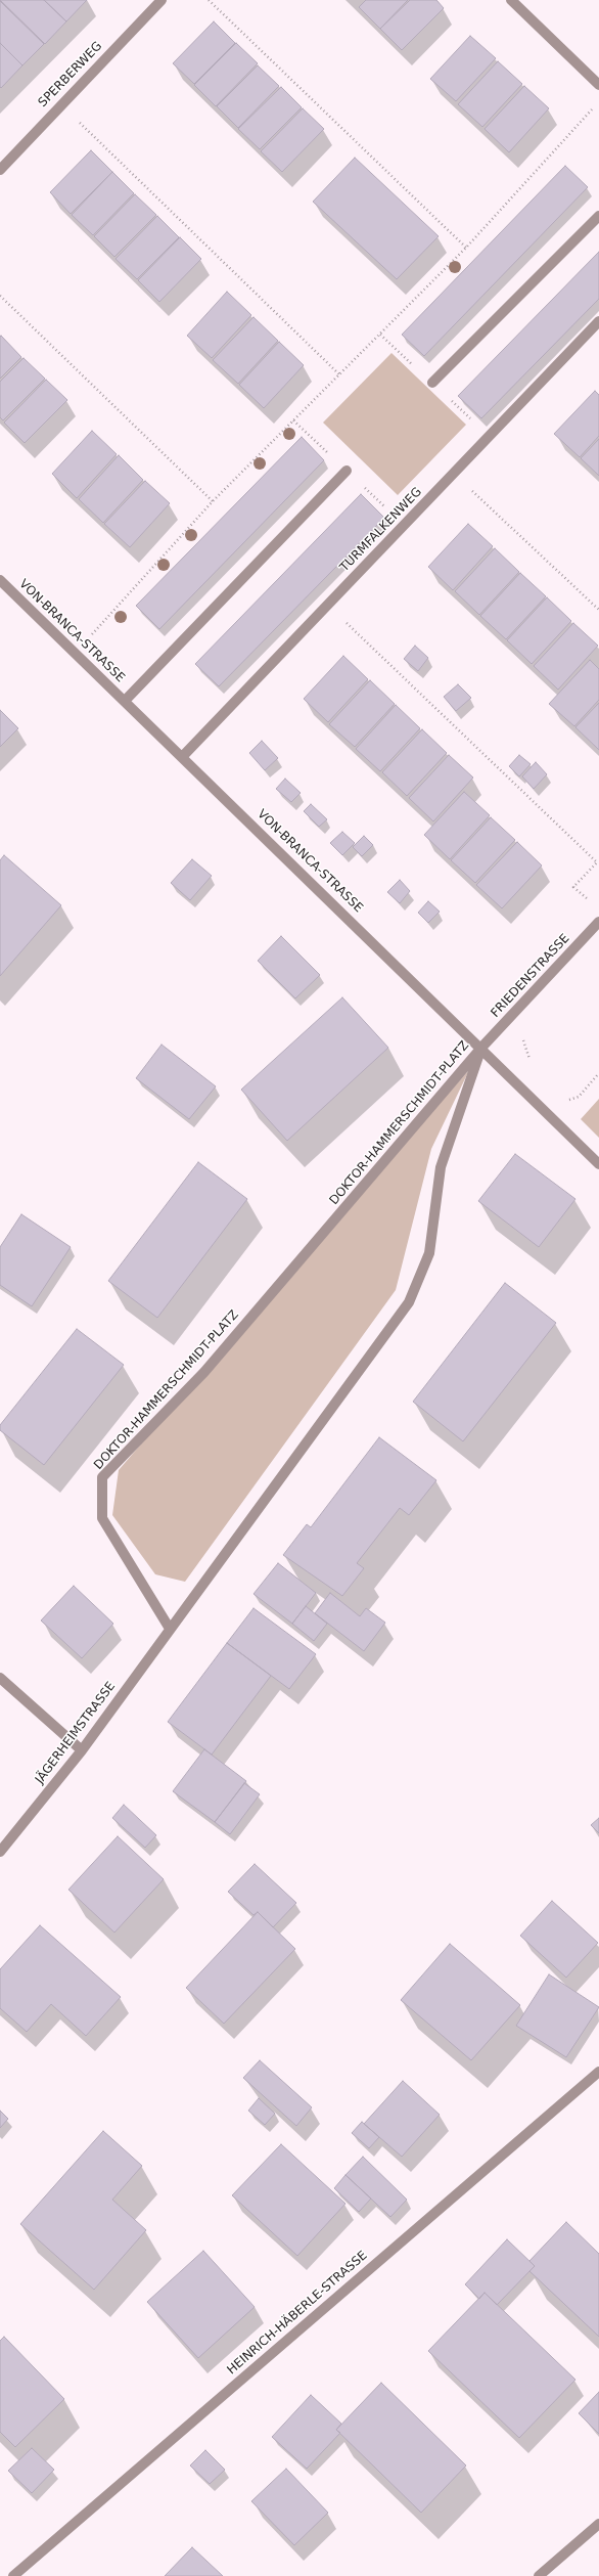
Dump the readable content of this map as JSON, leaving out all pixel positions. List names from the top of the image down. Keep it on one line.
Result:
{"streets":{"street":["SPERBERWEG","TURMFALKENWEG","VON-BRANCA-STRASSE","FRIEDENSTRASSE","DOKTOR-HAMMERSCHMIDT-PLATZ","JÄGERHEIMSTRASSE","HEINRICH-HÄBERLE-STRASSE"]},"crossings":[["TURMFALKENWEG","VON-BRANCA-STRASSE"],["VON-BRANCA-STRASSE","FRIEDENSTRASSE"],["VON-BRANCA-STRASSE","DOKTOR-HAMMERSCHMIDT-PLATZ"],["FRIEDENSTRASSE","DOKTOR-HAMMERSCHMIDT-PLATZ"],["DOKTOR-HAMMERSCHMIDT-PLATZ","JÄGERHEIMSTRASSE"]]}
